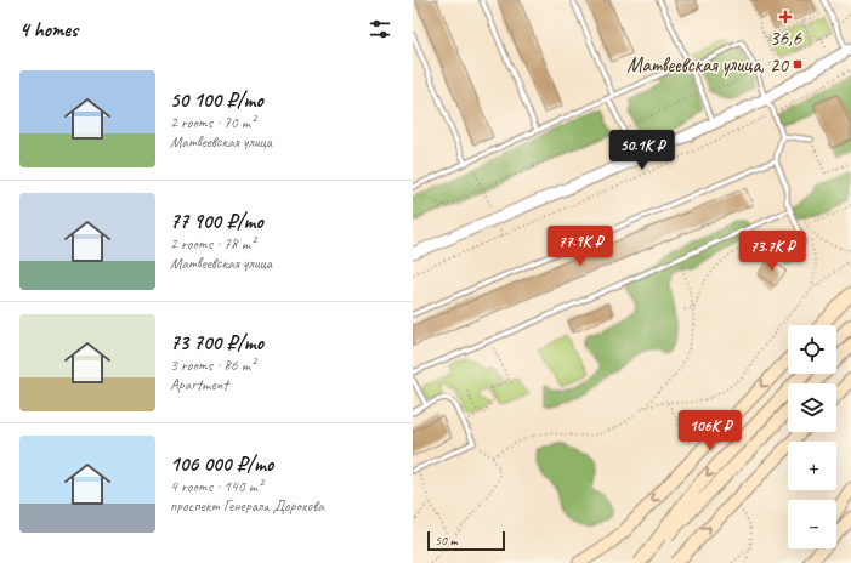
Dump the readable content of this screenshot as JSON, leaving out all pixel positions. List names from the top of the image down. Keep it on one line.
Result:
{"places":{"health":["36,6"],"transit":["Матвеевская улица, 20"]},"scale_bar":"50 m","page":{"heading":"4 homes","list":[{"name":"50 100 ₽/mo","note":"2 rooms · 70 m² · Матвеевская улица"},{"name":"77 900 ₽/mo","note":"2 rooms · 78 m² · Матвеевская улица"},{"name":"73 700 ₽/mo","note":"3 rooms · 86 m² · Apartment"},{"name":"106 000 ₽/mo","note":"4 rooms · 140 m² · проспект Генерала Дорохова"}],"price":["50.1K ₽","77.9K ₽","73.7K ₽","106K ₽"],"map_buttons":["+","−"],"scale":"50 m"}}
